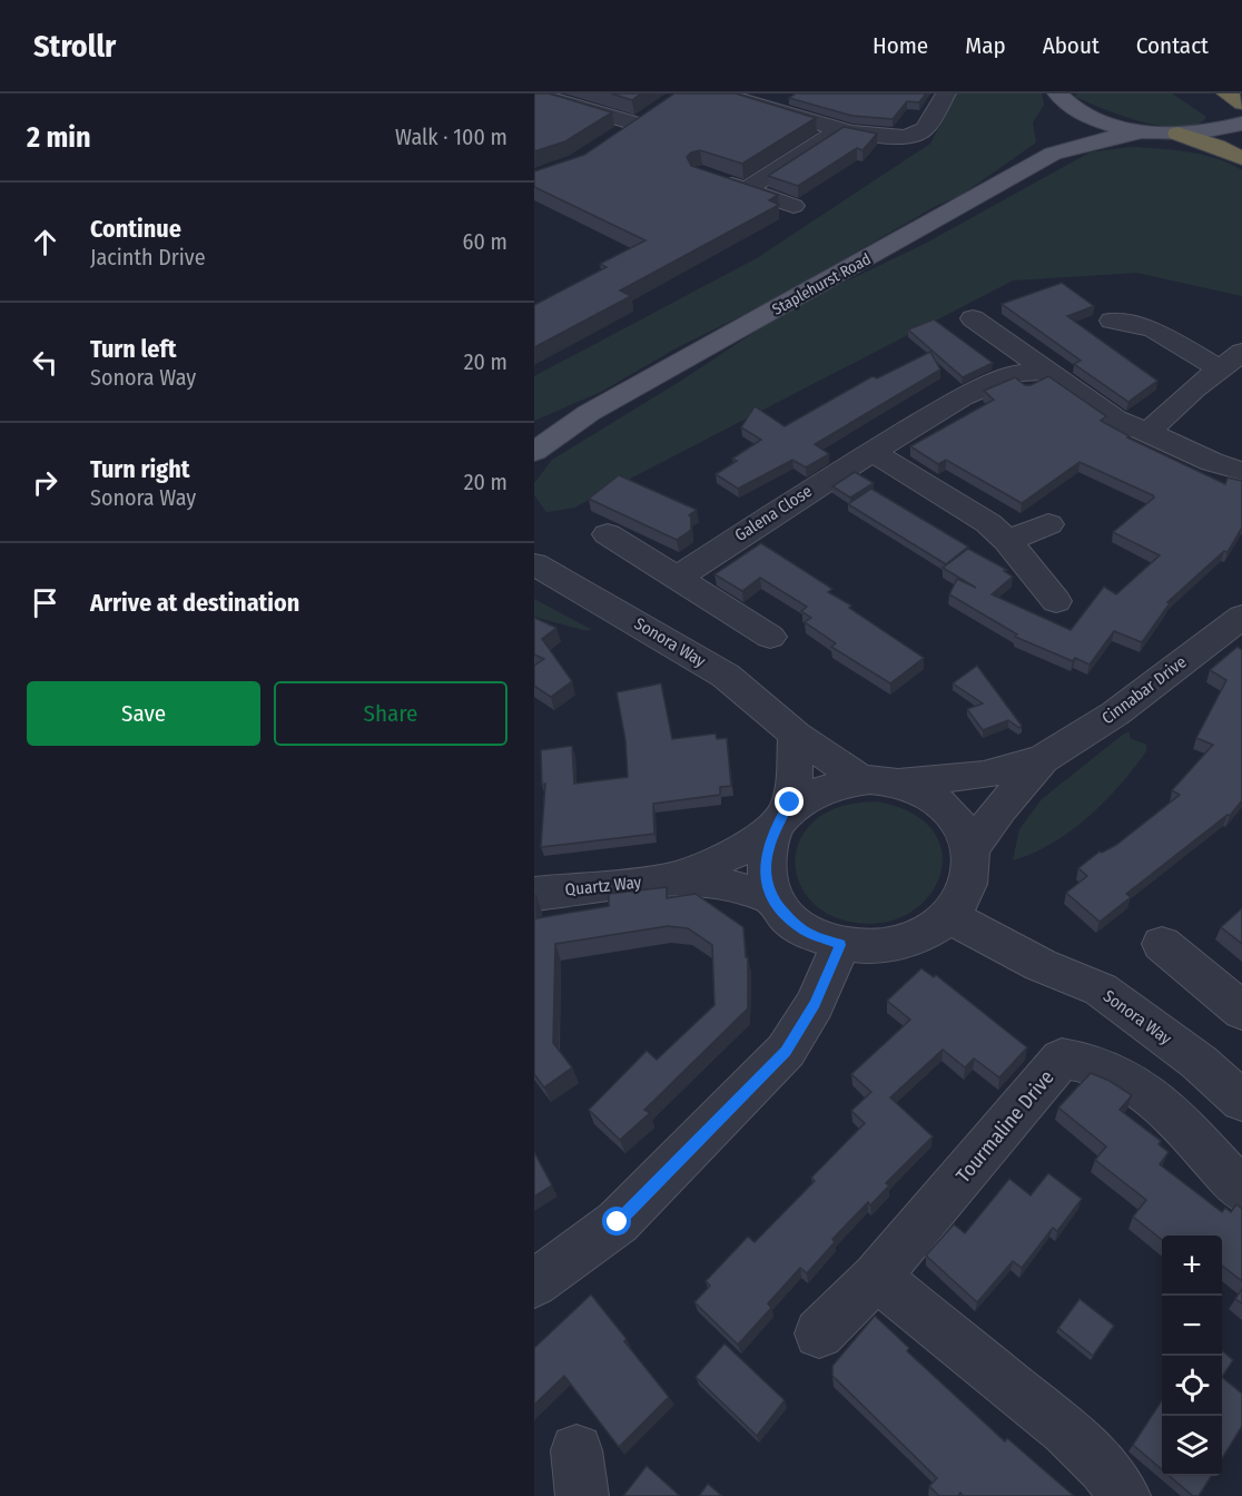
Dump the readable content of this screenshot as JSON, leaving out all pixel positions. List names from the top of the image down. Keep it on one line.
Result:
{"streets":{"main road":["Staplehurst Road"],"street":["Galena Close","Sonora Way","Cinnabar Drive","Quartz Way","Tourmaline Drive"]},"crossings":[["Sonora Way","Cinnabar Drive"],["Sonora Way","Quartz Way"],["Cinnabar Drive","Quartz Way"]],"page":{"header":"Strollr","nav":["Home","Map","About","Contact"],"heading":["2 min","Walk · 100 m"],"list":[["Continue","Jacinth Drive","60 m"],["Turn left","Sonora Way","20 m"],["Turn right","Sonora Way","20 m"],"Arrive at destination"],"buttons":["Save","Share"],"map_buttons":["+","−"]}}
